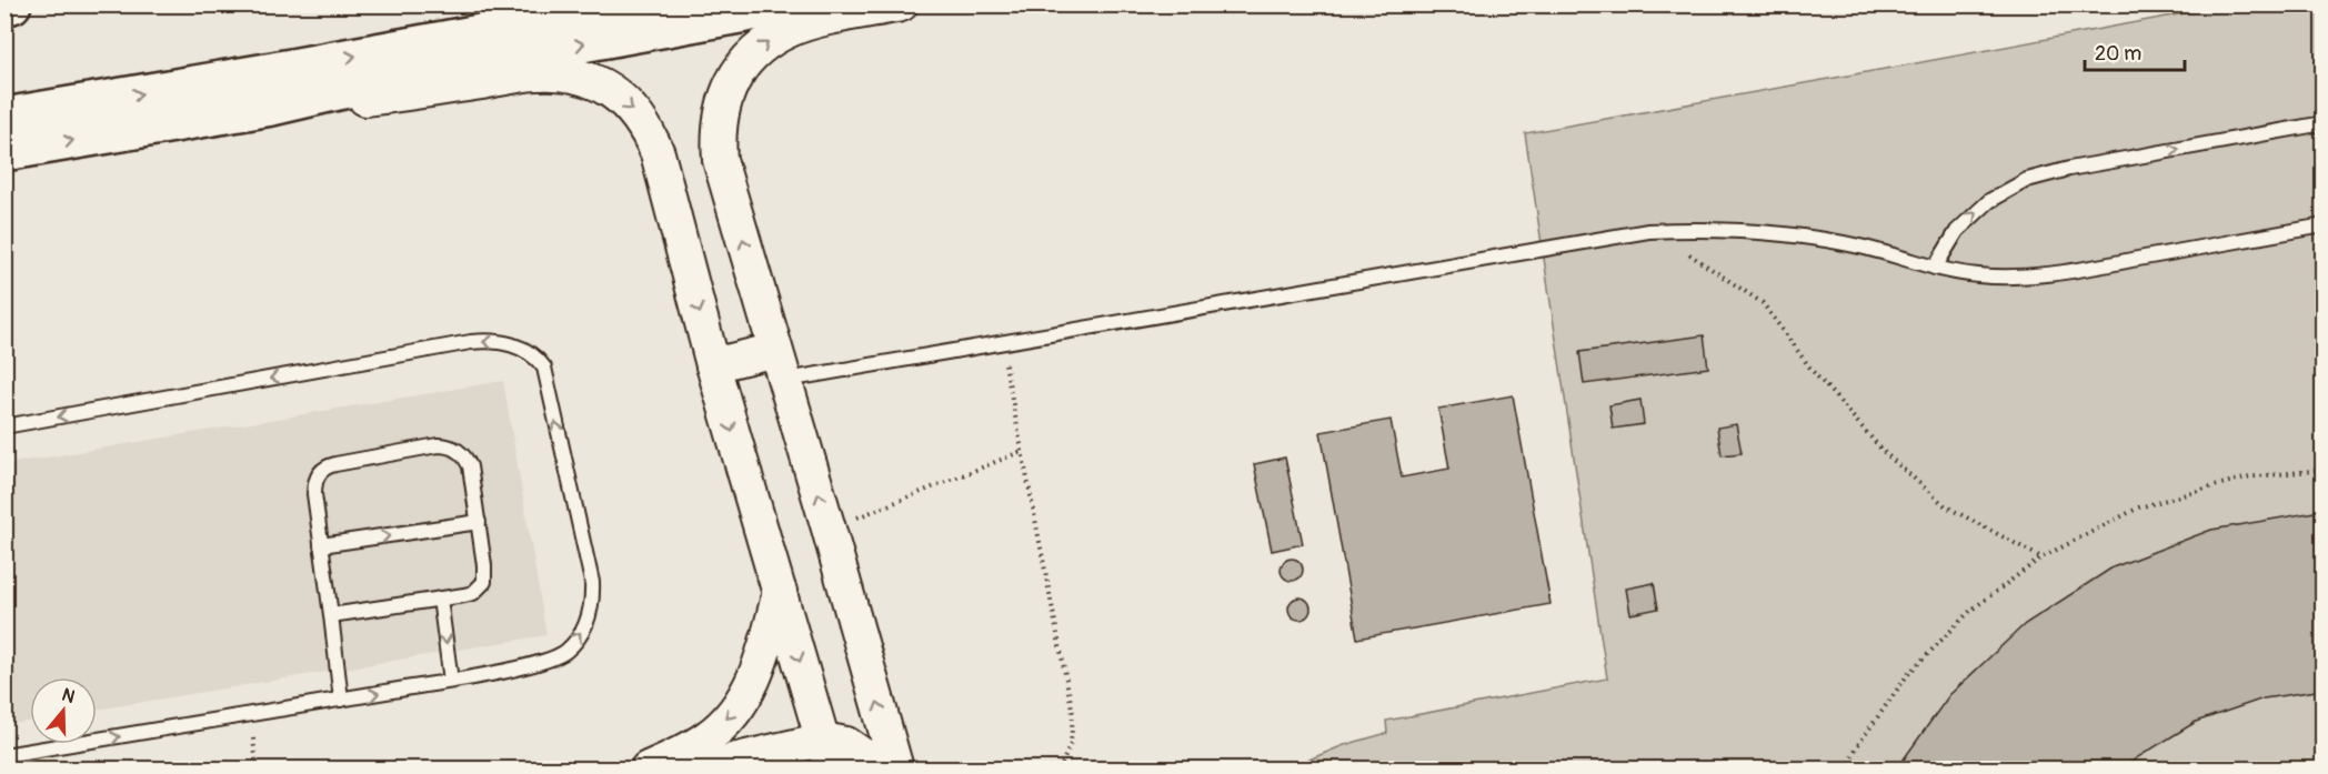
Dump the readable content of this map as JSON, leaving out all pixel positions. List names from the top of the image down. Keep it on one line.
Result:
{"scale_bar":"20 m","north":"top"}
